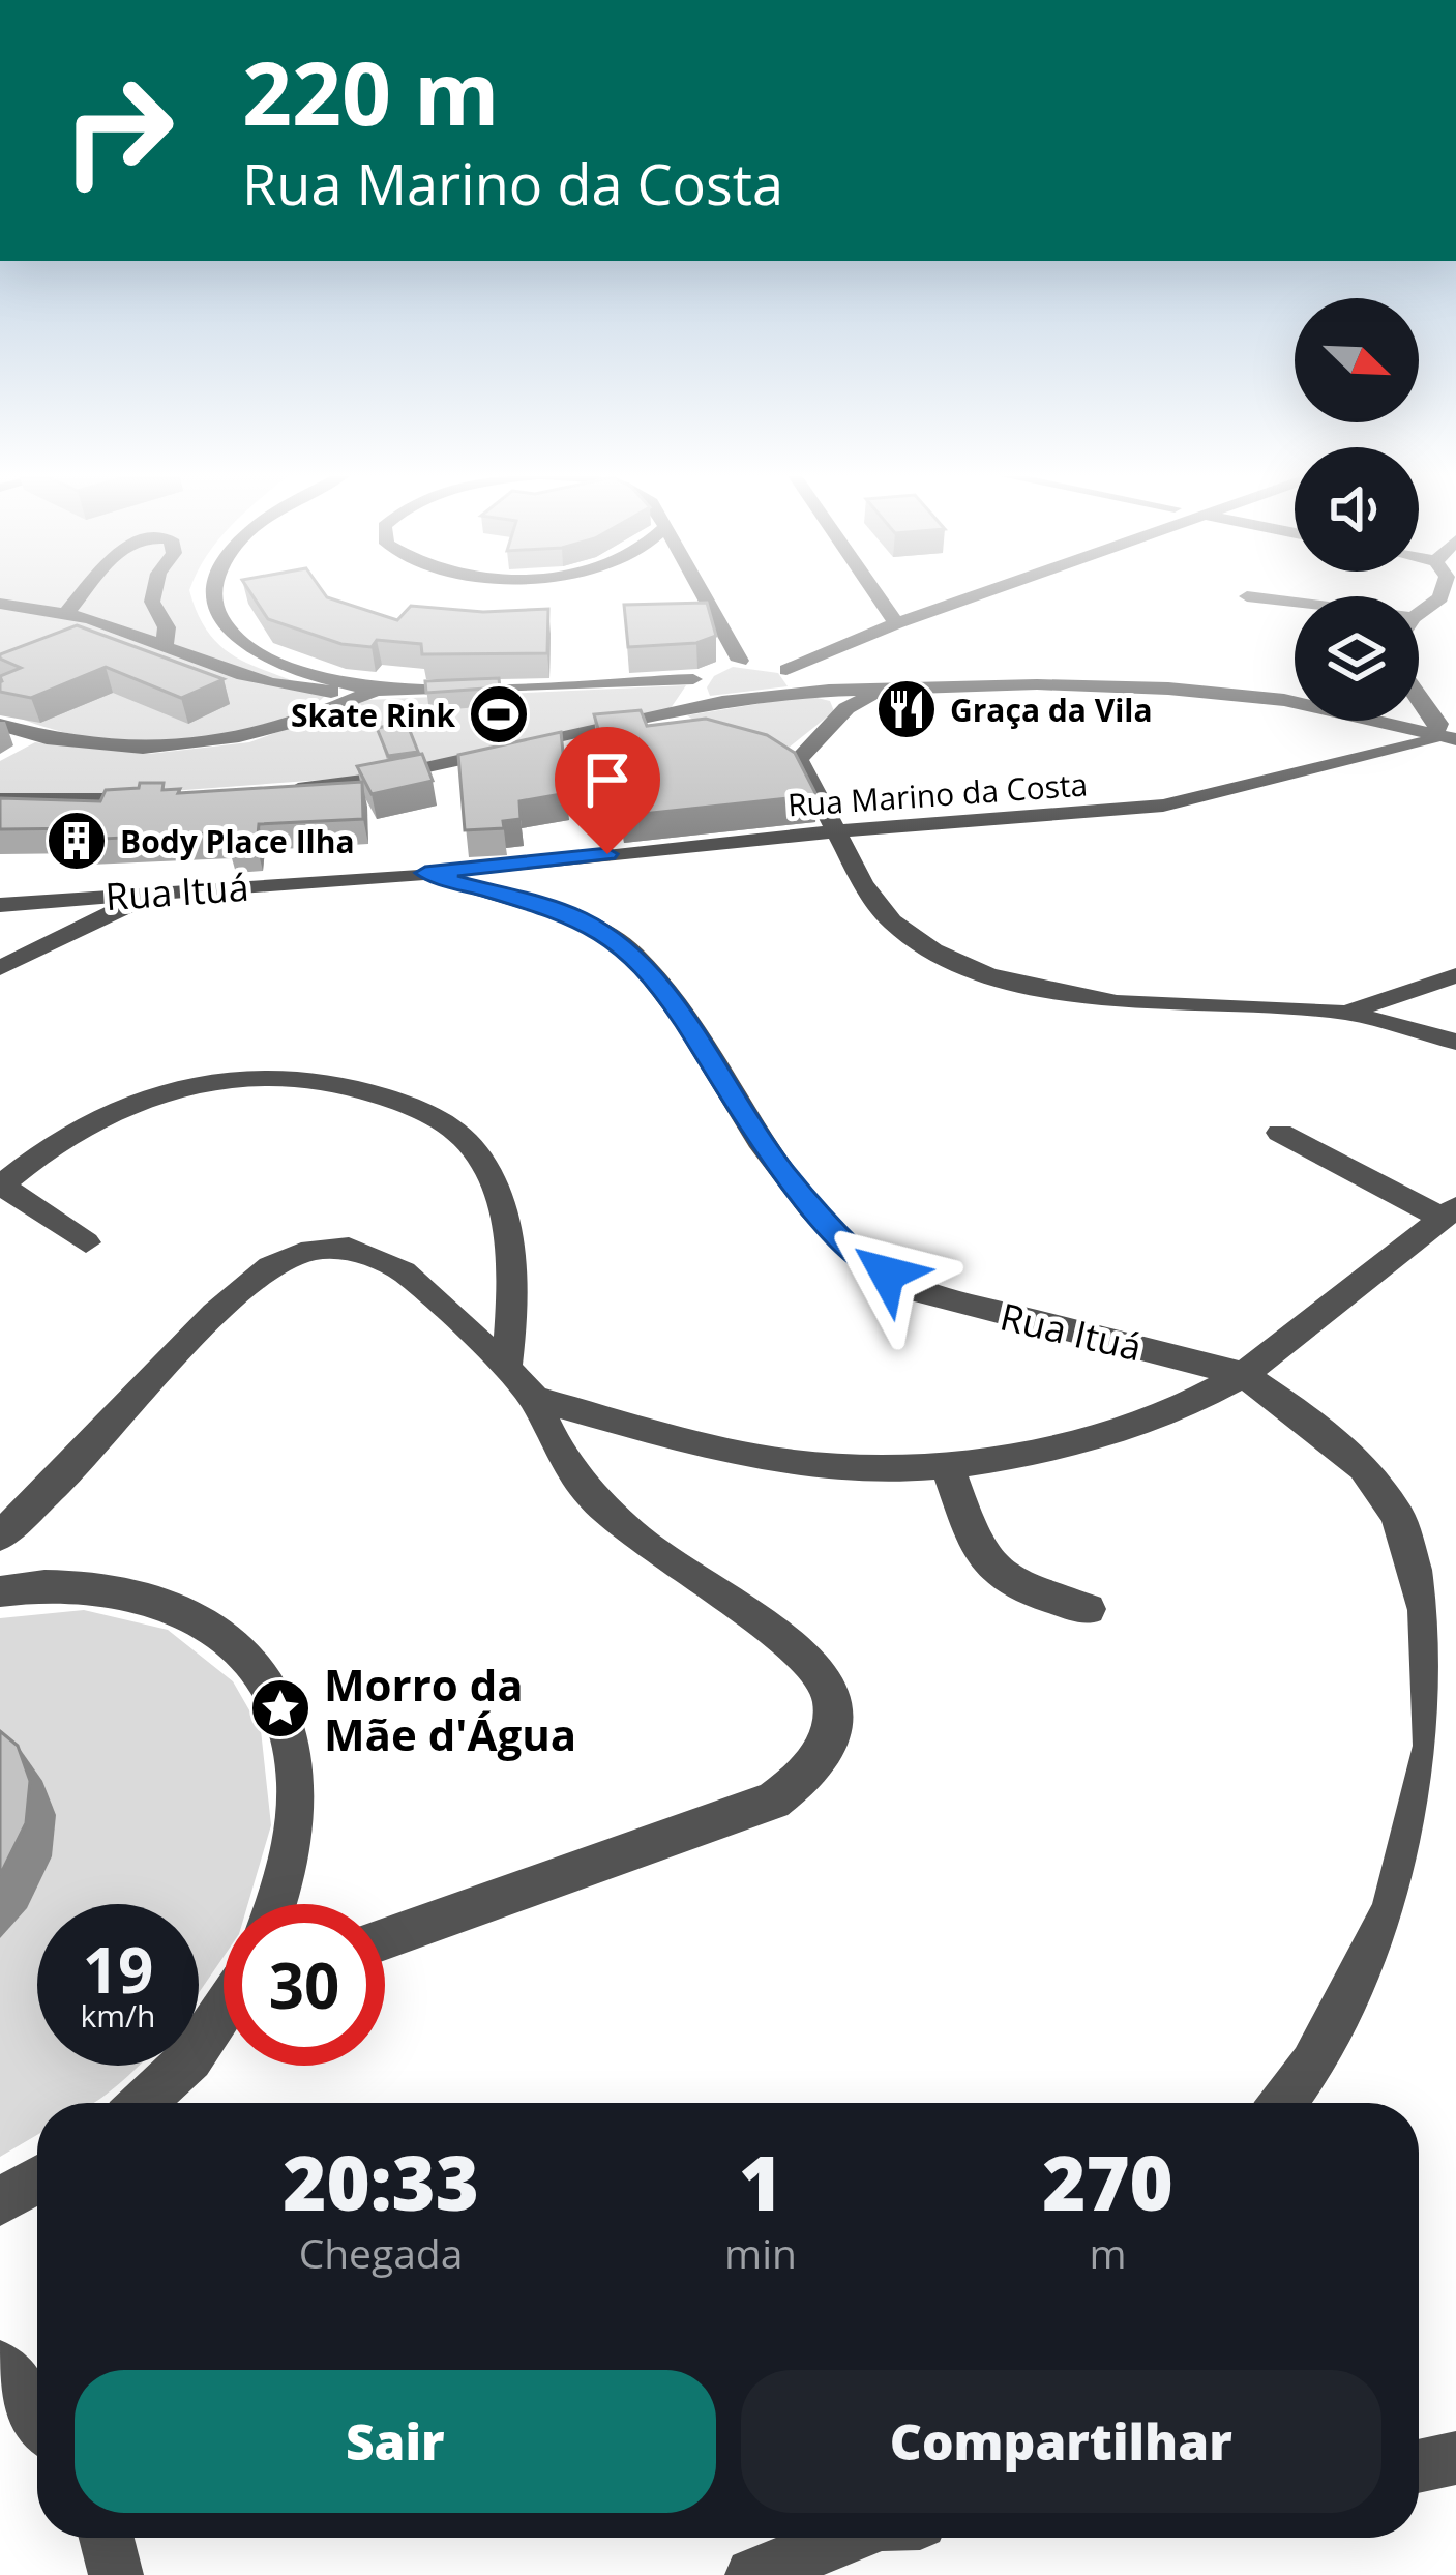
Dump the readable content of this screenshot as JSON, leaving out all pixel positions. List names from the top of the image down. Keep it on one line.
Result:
{"streets":{"street":["Rua Marino da Costa","Rua Ituá"]},"crossings":[["Rua Marino da Costa","Rua Ituá"]],"places":{"restaurant":["Graça da Vila"],"sports":["Skate Rink"],"building":["Body Place Ilha"],"place":["Morro da Mãe d'Água"]},"north":"bottom right","page":{"turn":["220 m","Rua Marino da Costa"],"speed":"19 km/h","limit":"30","eta":["20:33","Chegada","1","min","270","m"],"buttons":["Sair","Compartilhar"]}}
